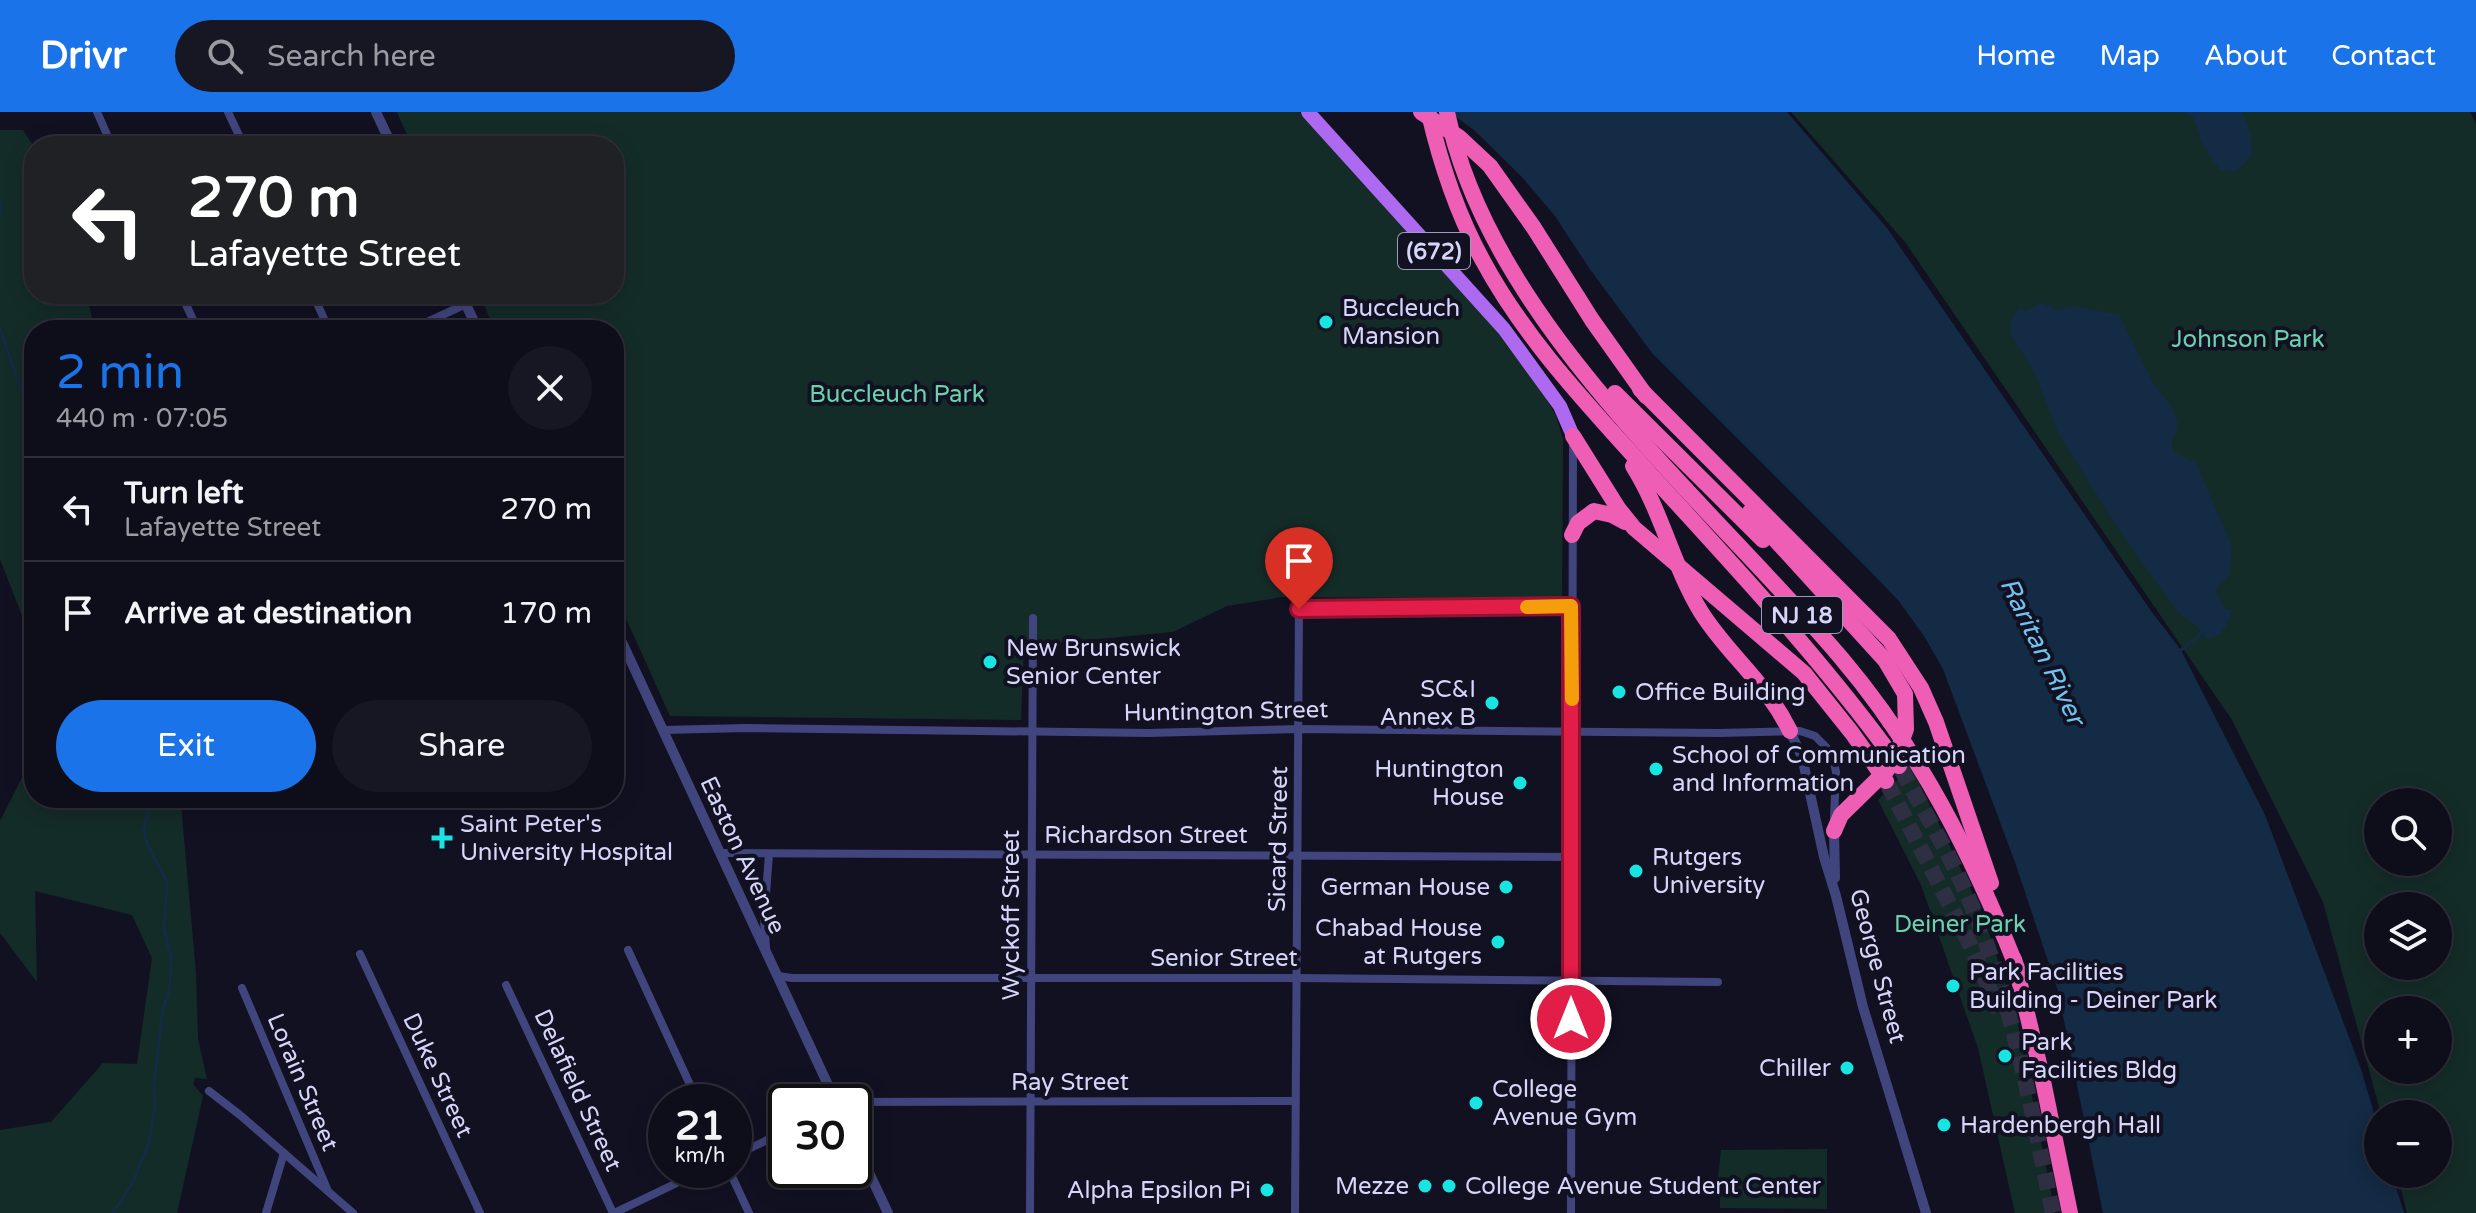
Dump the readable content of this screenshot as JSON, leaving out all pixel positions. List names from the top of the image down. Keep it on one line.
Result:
{"streets":{"highway":["NJ 18"],"main road":["(672)"],"street":["Huntington Street","Richardson Street","Sicard Street","Easton Avenue","Wyckoff Street","Senior Street","George Street","Duke Street","Lorain Street","Ray Street","Delafield Street"]},"crossings":[["Huntington Street","Sicard Street"],["Huntington Street","Easton Avenue"],["Huntington Street","Wyckoff Street"],["Huntington Street","George Street"],["Richardson Street","Sicard Street"],["Richardson Street","Easton Avenue"],["Richardson Street","Wyckoff Street"],["Sicard Street","Senior Street"],["Sicard Street","Ray Street"],["Easton Avenue","Senior Street"],["Wyckoff Street","Senior Street"],["Wyckoff Street","Ray Street"]],"water":["Raritan River"],"parks":["Johnson Park","Buccleuch Park","Deiner Park"],"places":{"other":["Buccleuch Mansion","New Brunswick Senior Center","Office Building","SC&I Annex B","School of Communication and Information","Huntington House","Rutgers University","German House","Chabad House at Rutgers","Park Facilities Building - Deiner Park","Park Facilities Bldg","Chiller","College Avenue Gym","Hardenbergh Hall","Mezze","College Avenue Student Center","Alpha Epsilon Pi"],"health":["Saint Peter's University Hospital"]},"page":{"header":"Drivr","search":"Search here","nav":["Home","Map","About","Contact"],"turn":["270 m","Lafayette Street"],"heading":["2 min","440 m · 07:05"],"list":[{"name":"Turn left","note":"Lafayette Street","value":"270 m"},{"name":"Arrive at destination","value":"170 m"}],"buttons":["Exit","Share"],"map_buttons":["+","−"],"speed":"21 km/h","limit":"30"}}
